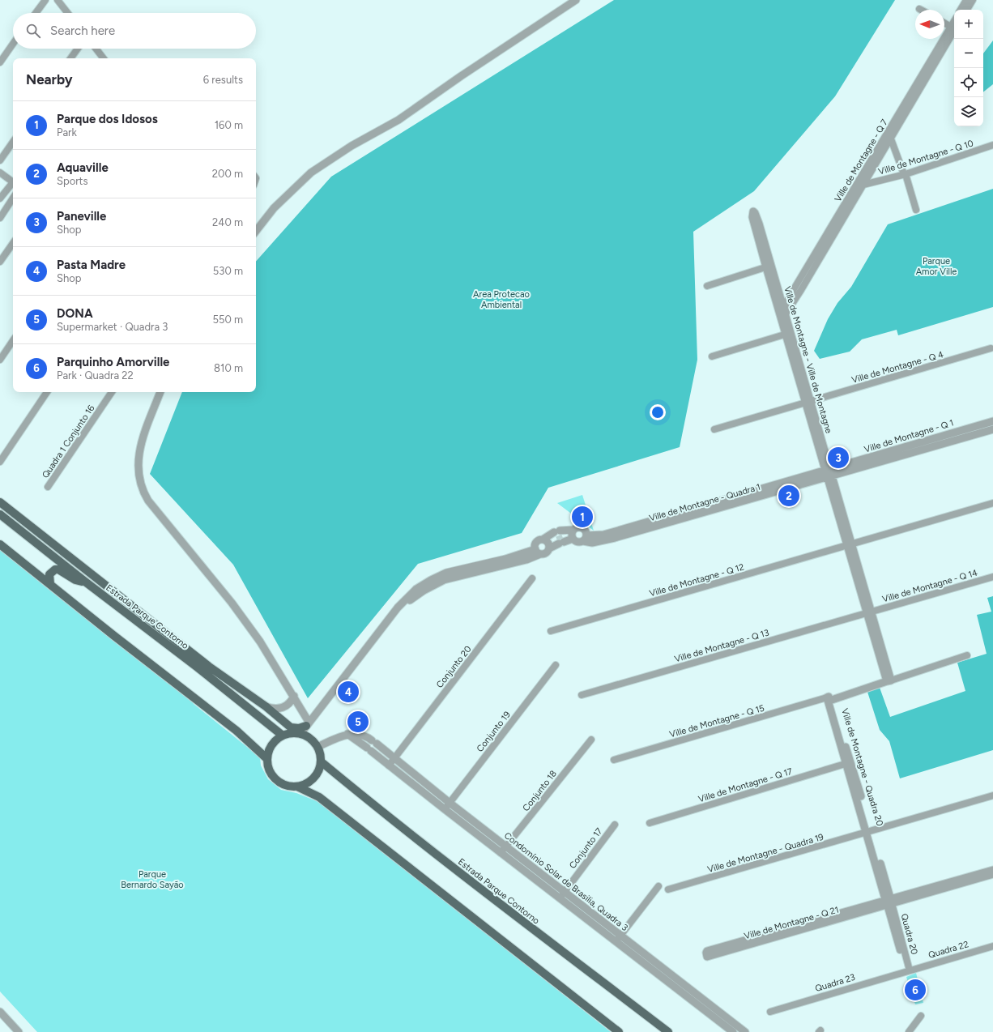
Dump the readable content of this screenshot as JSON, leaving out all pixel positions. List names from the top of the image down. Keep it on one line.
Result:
{"streets":{"main road":["Estrada Parque Contorno"],"street":["Ville de Montagne - Q 10","Ville de Montagne - Q 7","Ville de Montagne - Ville de Montagne","Ville de Montagne - Q 4","Ville de Montagne - Q 1","Quadra 1 Conjunto 16","Ville de Montagne - Quadra 1","Ville de Montagne - Q 12","Ville de Montagne - Q 14","Ville de Montagne - Q 13","Conjunto 20","Ville de Montagne - Q 15","Conjunto 19","Ville de Montagne - Quadra 20","Ville de Montagne - Q 17","Conjunto 18","Conjunto 17","Ville de Montagne - Quadra 19","Condomínio Solar de Brasilia, Quadra 3","Ville de Montagne - Q 21","Quadra 20","Quadra 22","Quadra 23"]},"crossings":[["Ville de Montagne - Q 10","Ville de Montagne - Q 7"],["Ville de Montagne - Q 7","Ville de Montagne - Ville de Montagne"],["Ville de Montagne - Ville de Montagne","Ville de Montagne - Q 4"],["Ville de Montagne - Ville de Montagne","Ville de Montagne - Q 1"],["Ville de Montagne - Ville de Montagne","Ville de Montagne - Quadra 1"],["Ville de Montagne - Ville de Montagne","Ville de Montagne - Q 12"],["Ville de Montagne - Ville de Montagne","Ville de Montagne - Q 14"],["Ville de Montagne - Ville de Montagne","Ville de Montagne - Q 13"],["Ville de Montagne - Ville de Montagne","Ville de Montagne - Quadra 20"],["Ville de Montagne - Q 1","Ville de Montagne - Quadra 1"],["Ville de Montagne - Q 14","Ville de Montagne - Q 13"],["Conjunto 20","Condomínio Solar de Brasilia, Quadra 3"],["Ville de Montagne - Q 15","Ville de Montagne - Quadra 20"],["Conjunto 19","Condomínio Solar de Brasilia, Quadra 3"],["Ville de Montagne - Quadra 20","Ville de Montagne - Q 17"],["Ville de Montagne - Quadra 20","Ville de Montagne - Quadra 19"],["Ville de Montagne - Quadra 20","Ville de Montagne - Q 21"],["Ville de Montagne - Quadra 20","Quadra 20"],["Conjunto 18","Condomínio Solar de Brasilia, Quadra 3"],["Conjunto 17","Condomínio Solar de Brasilia, Quadra 3"],["Ville de Montagne - Q 21","Quadra 20"],["Quadra 20","Quadra 22"],["Quadra 20","Quadra 23"],["Quadra 22","Quadra 23"]],"parks":["Parque Amor Ville","Area Protecao Ambiental","Parque Bernardo Sayão"],"north":"left","page":{"map_buttons":["+","−"],"search":"Search here","heading":["Nearby","6 results"],"list":[{"mark":"1","name":"Parque dos Idosos","note":"Park","value":"160 m"},{"mark":"2","name":"Aquaville","note":"Sports","value":"200 m"},{"mark":"3","name":"Paneville","note":"Shop","value":"240 m"},{"mark":"4","name":"Pasta Madre","note":"Shop","value":"530 m"},{"mark":"5","name":"DONA","note":"Supermarket · Quadra 3","value":"550 m"},{"mark":"6","name":"Parquinho Amorville","note":"Park · Quadra 22","value":"810 m"}],"pins":["3","2","1","4","5","6"]}}
